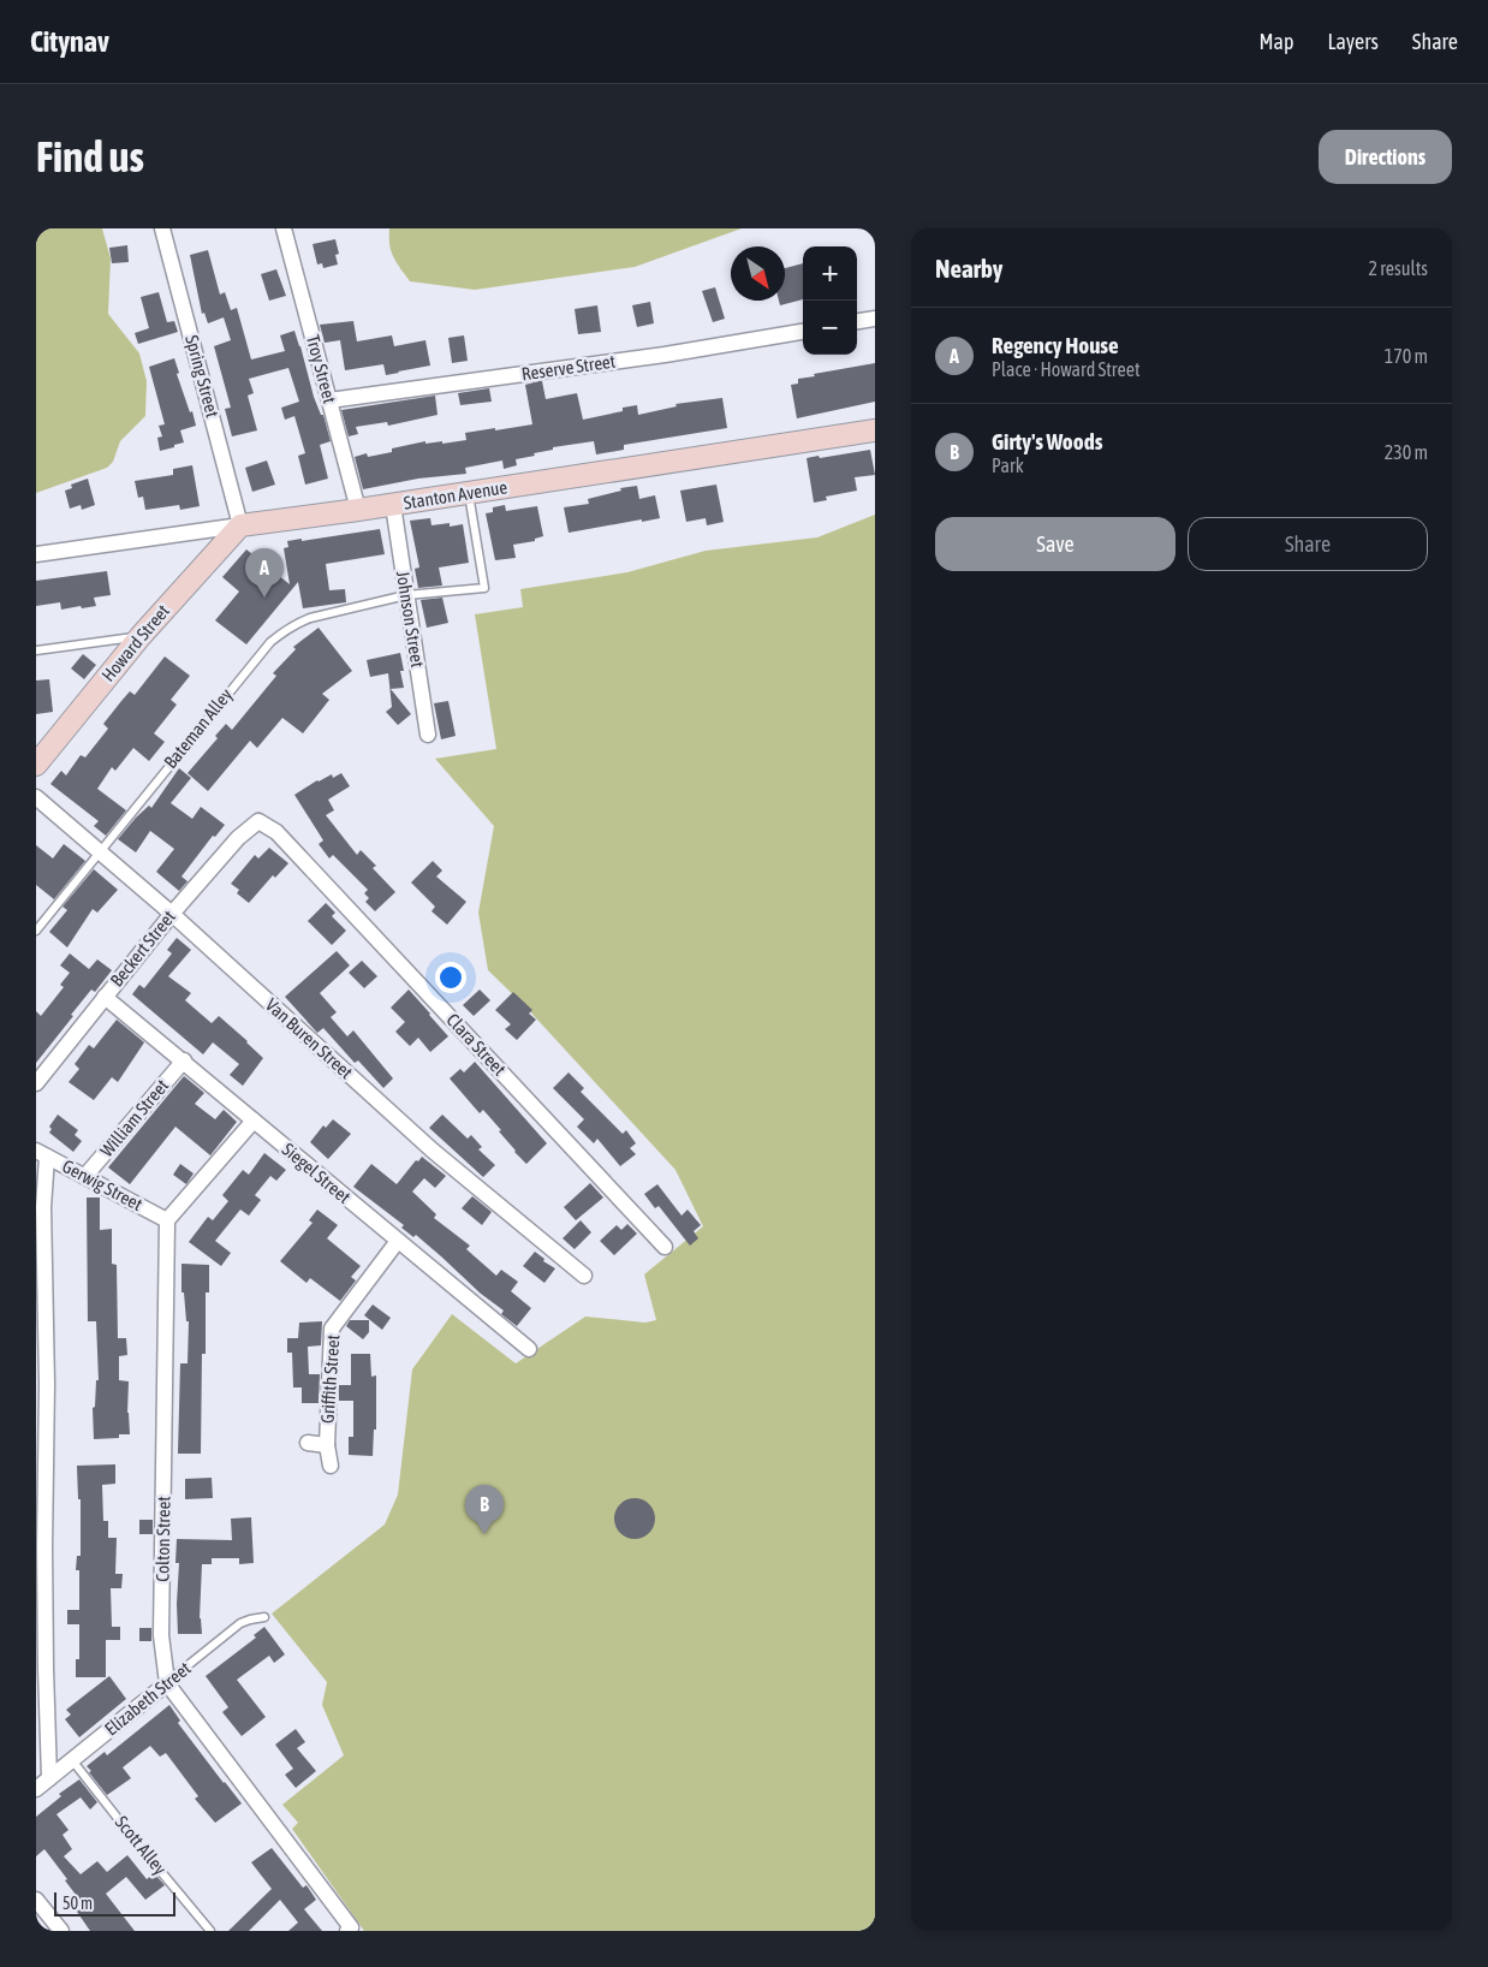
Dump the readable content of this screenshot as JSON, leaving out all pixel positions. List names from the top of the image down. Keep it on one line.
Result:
{"streets":{"street":["Reserve Street","Troy Street","Spring Street","Stanton Avenue","Johnson Street","Howard Street","Beckert Street","Van Buren Street","Clara Street","William Street","Siegel Street","Gerwig Street","Griffith Street","Colton Street","Elizabeth Street"],"lane":["Bateman Alley","Scott Alley"]},"crossings":[["Reserve Street","Troy Street"],["Troy Street","Stanton Avenue"],["Spring Street","Stanton Avenue"],["Spring Street","Howard Street"],["Stanton Avenue","Johnson Street"],["Stanton Avenue","Howard Street"],["Stanton Avenue","Bateman Alley"],["Johnson Street","Bateman Alley"],["Bateman Alley","Van Buren Street"],["Beckert Street","Van Buren Street"],["Beckert Street","Clara Street"],["Beckert Street","Siegel Street"],["William Street","Siegel Street"],["William Street","Gerwig Street"],["Siegel Street","Griffith Street"],["Gerwig Street","Colton Street"],["Colton Street","Elizabeth Street"],["Elizabeth Street","Scott Alley"]],"scale_bar":"50 m","north":"bottom right","page":{"header":"Citynav","nav":["Map","Layers","Share"],"buttons":["Directions",["Save","Share"]],"title":"Find us","heading":["Nearby","2 results"],"map_buttons":["+","−"],"list":[{"mark":"A","name":"Regency House","note":"Place · Howard Street","value":"170 m"},{"mark":"B","name":"Girty's Woods","note":"Park","value":"230 m"}],"pins":["A","B"],"scale":"50 m"}}
